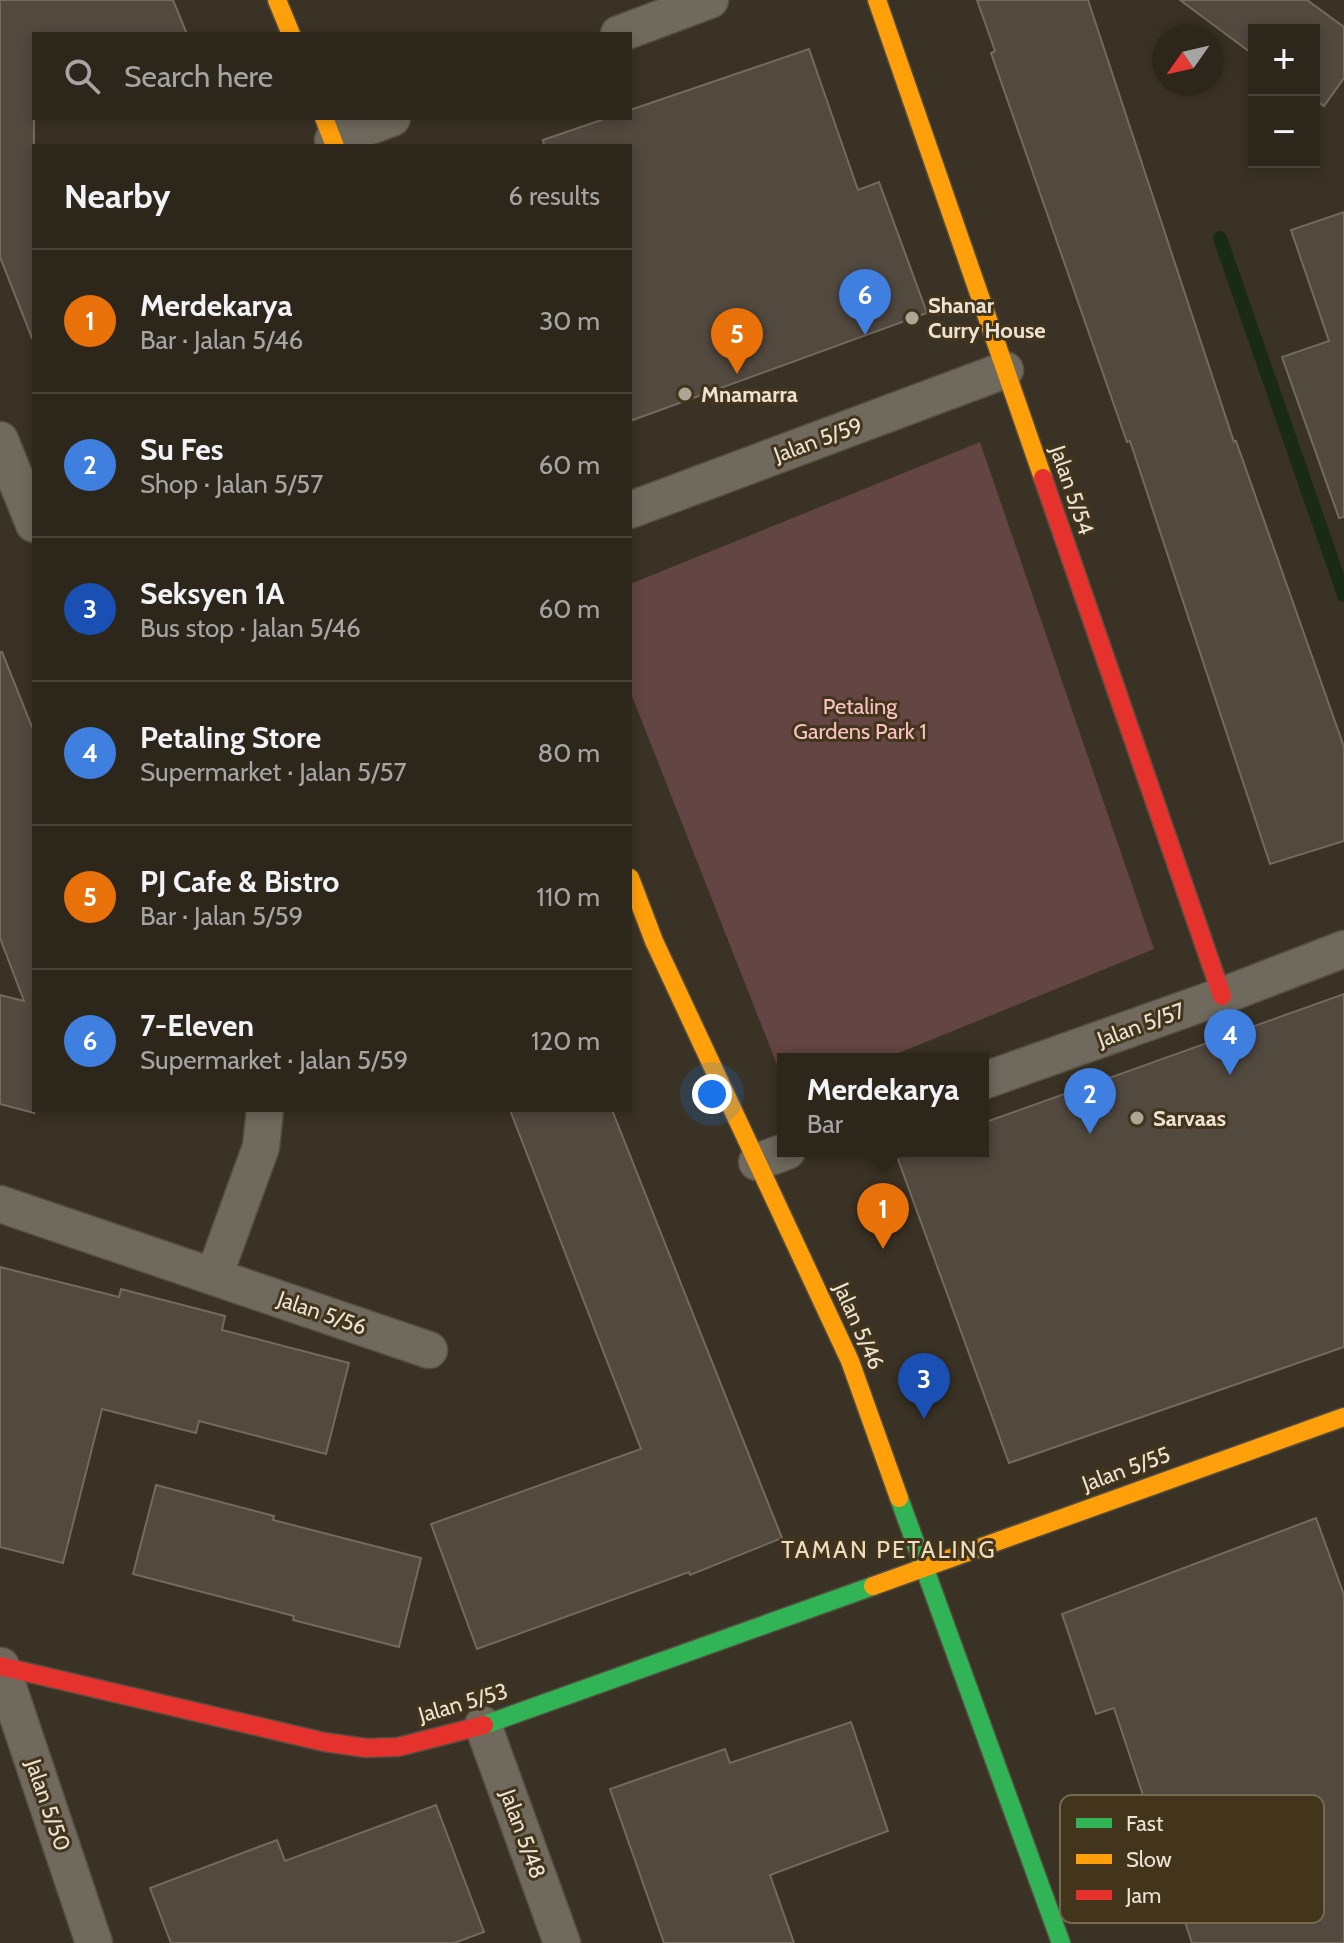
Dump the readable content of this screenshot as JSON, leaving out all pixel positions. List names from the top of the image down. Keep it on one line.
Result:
{"streets":{"street":["Jalan 5/59","Jalan 5/54","Jalan 5/57","Jalan 5/56","Jalan 5/46","Jalan 5/55","Jalan 5/53","Jalan 5/50","Jalan 5/48"]},"crossings":[["Jalan 5/59","Jalan 5/54"],["Jalan 5/54","Jalan 5/57"],["Jalan 5/46","Jalan 5/55"],["Jalan 5/46","Jalan 5/53"],["Jalan 5/55","Jalan 5/53"],["Jalan 5/53","Jalan 5/50"],["Jalan 5/53","Jalan 5/48"]],"districts":["TAMAN PETALING"],"parks":["Petaling Gardens Park 1"],"places":["Shanar Curry House","Mnamarra","Sarvaas"],"legend":["Fast","Slow","Jam"],"north":"bottom left","page":{"map_buttons":["+","−"],"search":"Search here","heading":["Nearby","6 results"],"list":[{"mark":"1","name":"Merdekarya","note":"Bar · Jalan 5/46","value":"30 m"},{"mark":"2","name":"Su Fes","note":"Shop · Jalan 5/57","value":"60 m"},{"mark":"3","name":"Seksyen 1A","note":"Bus stop · Jalan 5/46","value":"60 m"},{"mark":"4","name":"Petaling Store","note":"Supermarket · Jalan 5/57","value":"80 m"},{"mark":"5","name":"PJ Cafe & Bistro","note":"Bar · Jalan 5/59","value":"110 m"},{"mark":"6","name":"7-Eleven","note":"Supermarket · Jalan 5/59","value":"120 m"}],"pins":["6","5","4","2","1","3"],"popup":["Merdekarya","Bar"]}}
